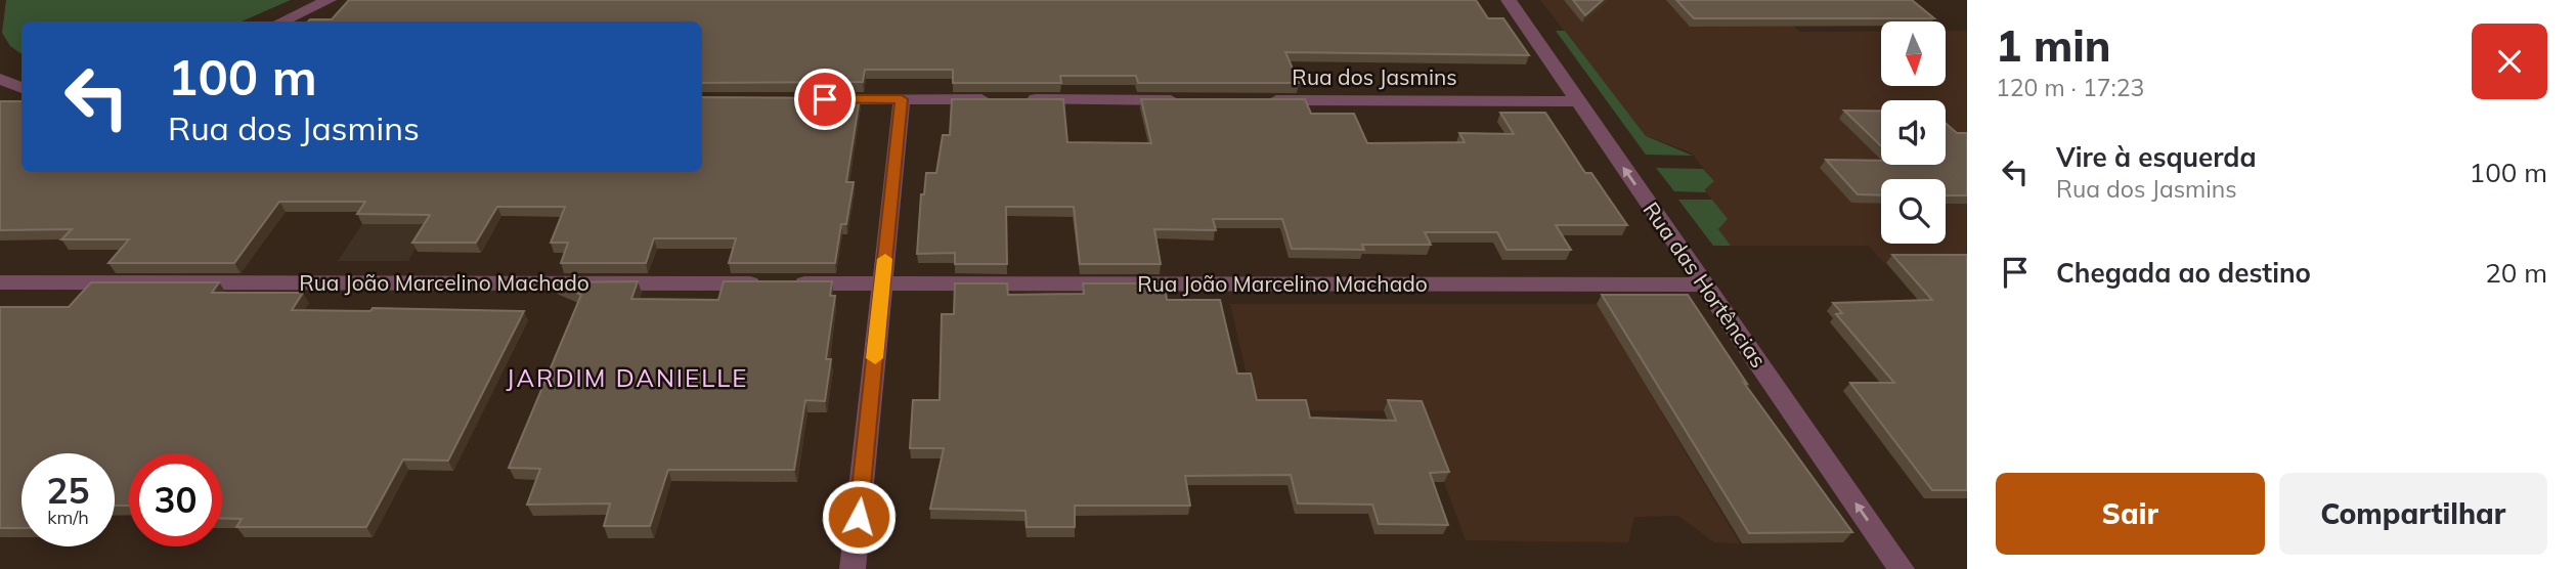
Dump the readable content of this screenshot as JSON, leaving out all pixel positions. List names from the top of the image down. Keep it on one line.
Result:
{"streets":{"street":["Rua dos Jasmins","Rua João Marcelino Machado","Rua das Hortências"]},"crossings":[["Rua dos Jasmins","Rua das Hortências"],["Rua João Marcelino Machado","Rua das Hortências"]],"one_way":["Rua das Hortências"],"districts":["JARDIM DANIELLE"],"north":"bottom","page":{"heading":["1 min","120 m · 17:23"],"turn":["100 m","Rua dos Jasmins"],"list":[{"name":"Vire à esquerda","note":"Rua dos Jasmins","value":"100 m"},{"name":"Chegada ao destino","value":"20 m"}],"speed":"25 km/h","limit":"30","buttons":["Sair","Compartilhar"]}}
